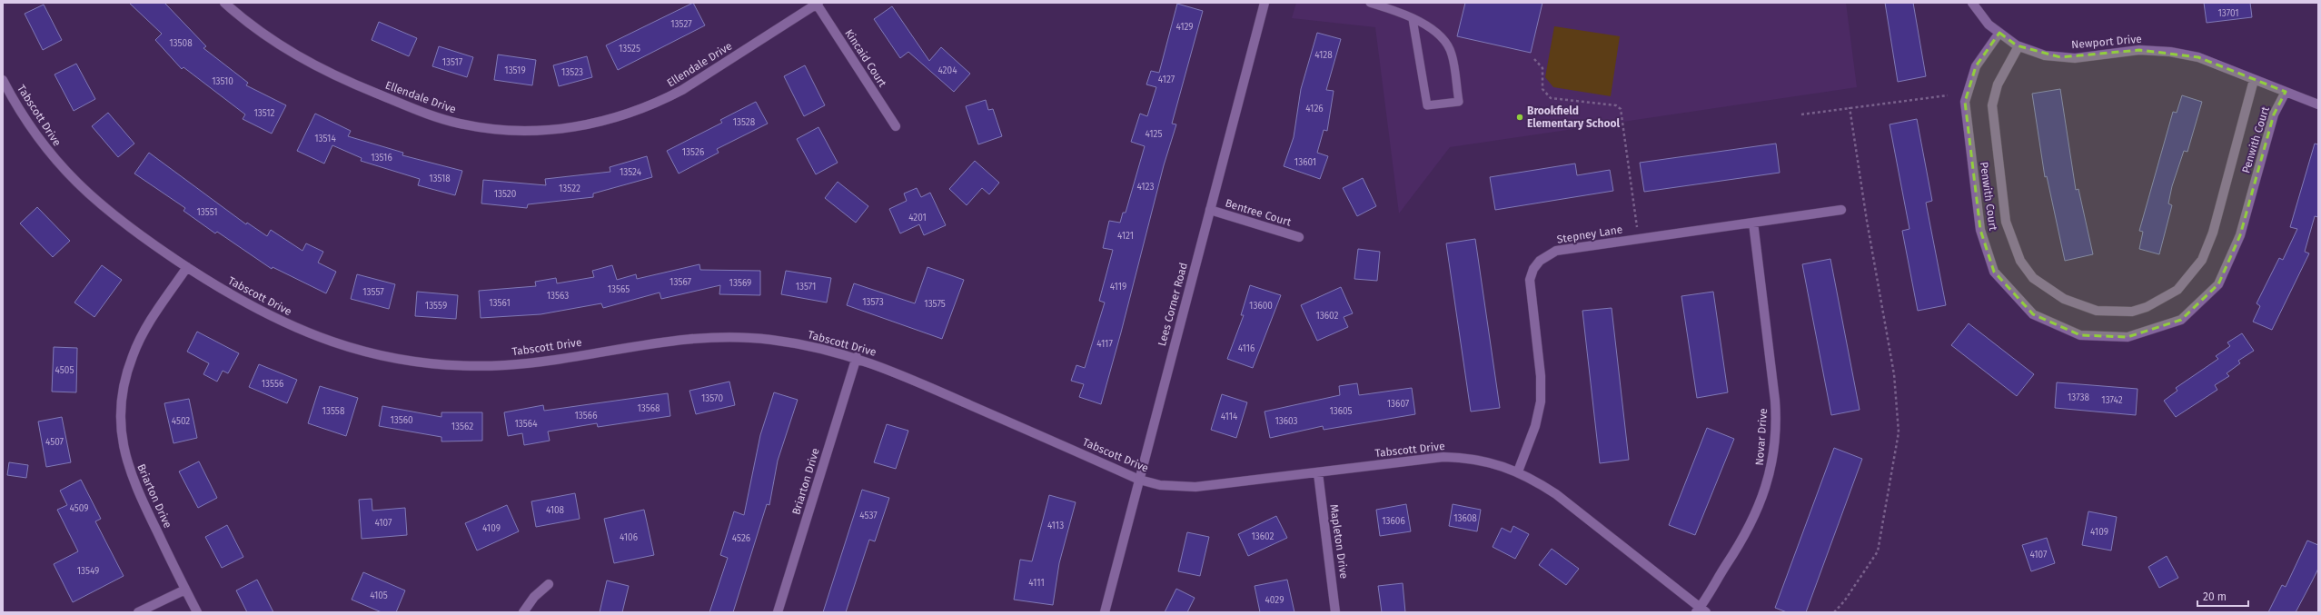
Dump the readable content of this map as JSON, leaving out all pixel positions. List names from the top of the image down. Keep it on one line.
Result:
{"streets":{"street":["Newport Drive","Kincaid Court","Ellendale Drive","Tabscott Drive","Penwith Court","Bentree Court","Stepney Lane","Lees Corner Road","Novar Drive","Briarton Drive","Mapleton Drive"]},"crossings":[["Newport Drive","Penwith Court"],["Kincaid Court","Ellendale Drive"],["Tabscott Drive","Stepney Lane"],["Tabscott Drive","Lees Corner Road"],["Tabscott Drive","Novar Drive"],["Tabscott Drive","Briarton Drive"],["Tabscott Drive","Mapleton Drive"],["Bentree Court","Lees Corner Road"],["Stepney Lane","Novar Drive"]],"places":["Brookfield Elementary School"],"house_numbers":["13701","13527","4129","13508","13525","4128","13517","13519","4204","13523","4127","13510","4126","13512","13528","4125","13514","13526","13516","13601","13524","13518","4123","13522","13520","13551","4201","4121","13567","13569","13571","4119","13565","13557","13563","13573","13561","13575","13559","13600","13602","4117","4116","4505","13556","13738","13570","13742","13607","13568","13558","13605","13566","4114","13560","4502","13603","13564","13562","4507","4509","4108","4537","13608","13606","4107","4113","4109","4109","13602","4106","4526","4107","13549","4111","4105","4029"],"scale_bar":"20 m"}
